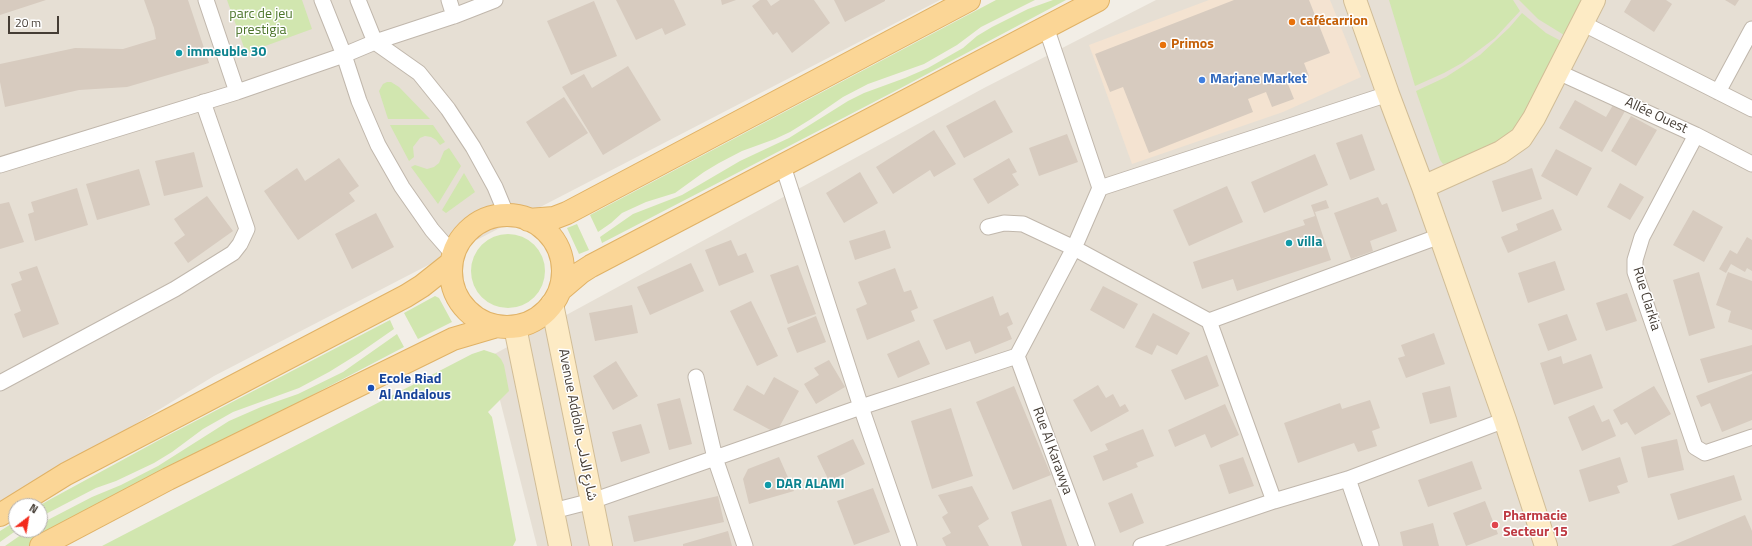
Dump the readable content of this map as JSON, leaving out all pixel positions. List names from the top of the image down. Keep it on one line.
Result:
{"streets":{"street":["Allée Ouest","Rue Clarkia","Avenue Addolb شارع الدلب","Rue Al Karawya"]},"crossings":[["Allée Ouest","Rue Clarkia"]],"parks":["parc de jeu prestigia"],"places":["cafécarrion","Primos","immeuble 30","Marjane Market","villa","Ecole Riad Al Andalous","DAR ALAMI","Pharmacie Secteur 15"],"scale_bar":"20 m","north":"top right"}
